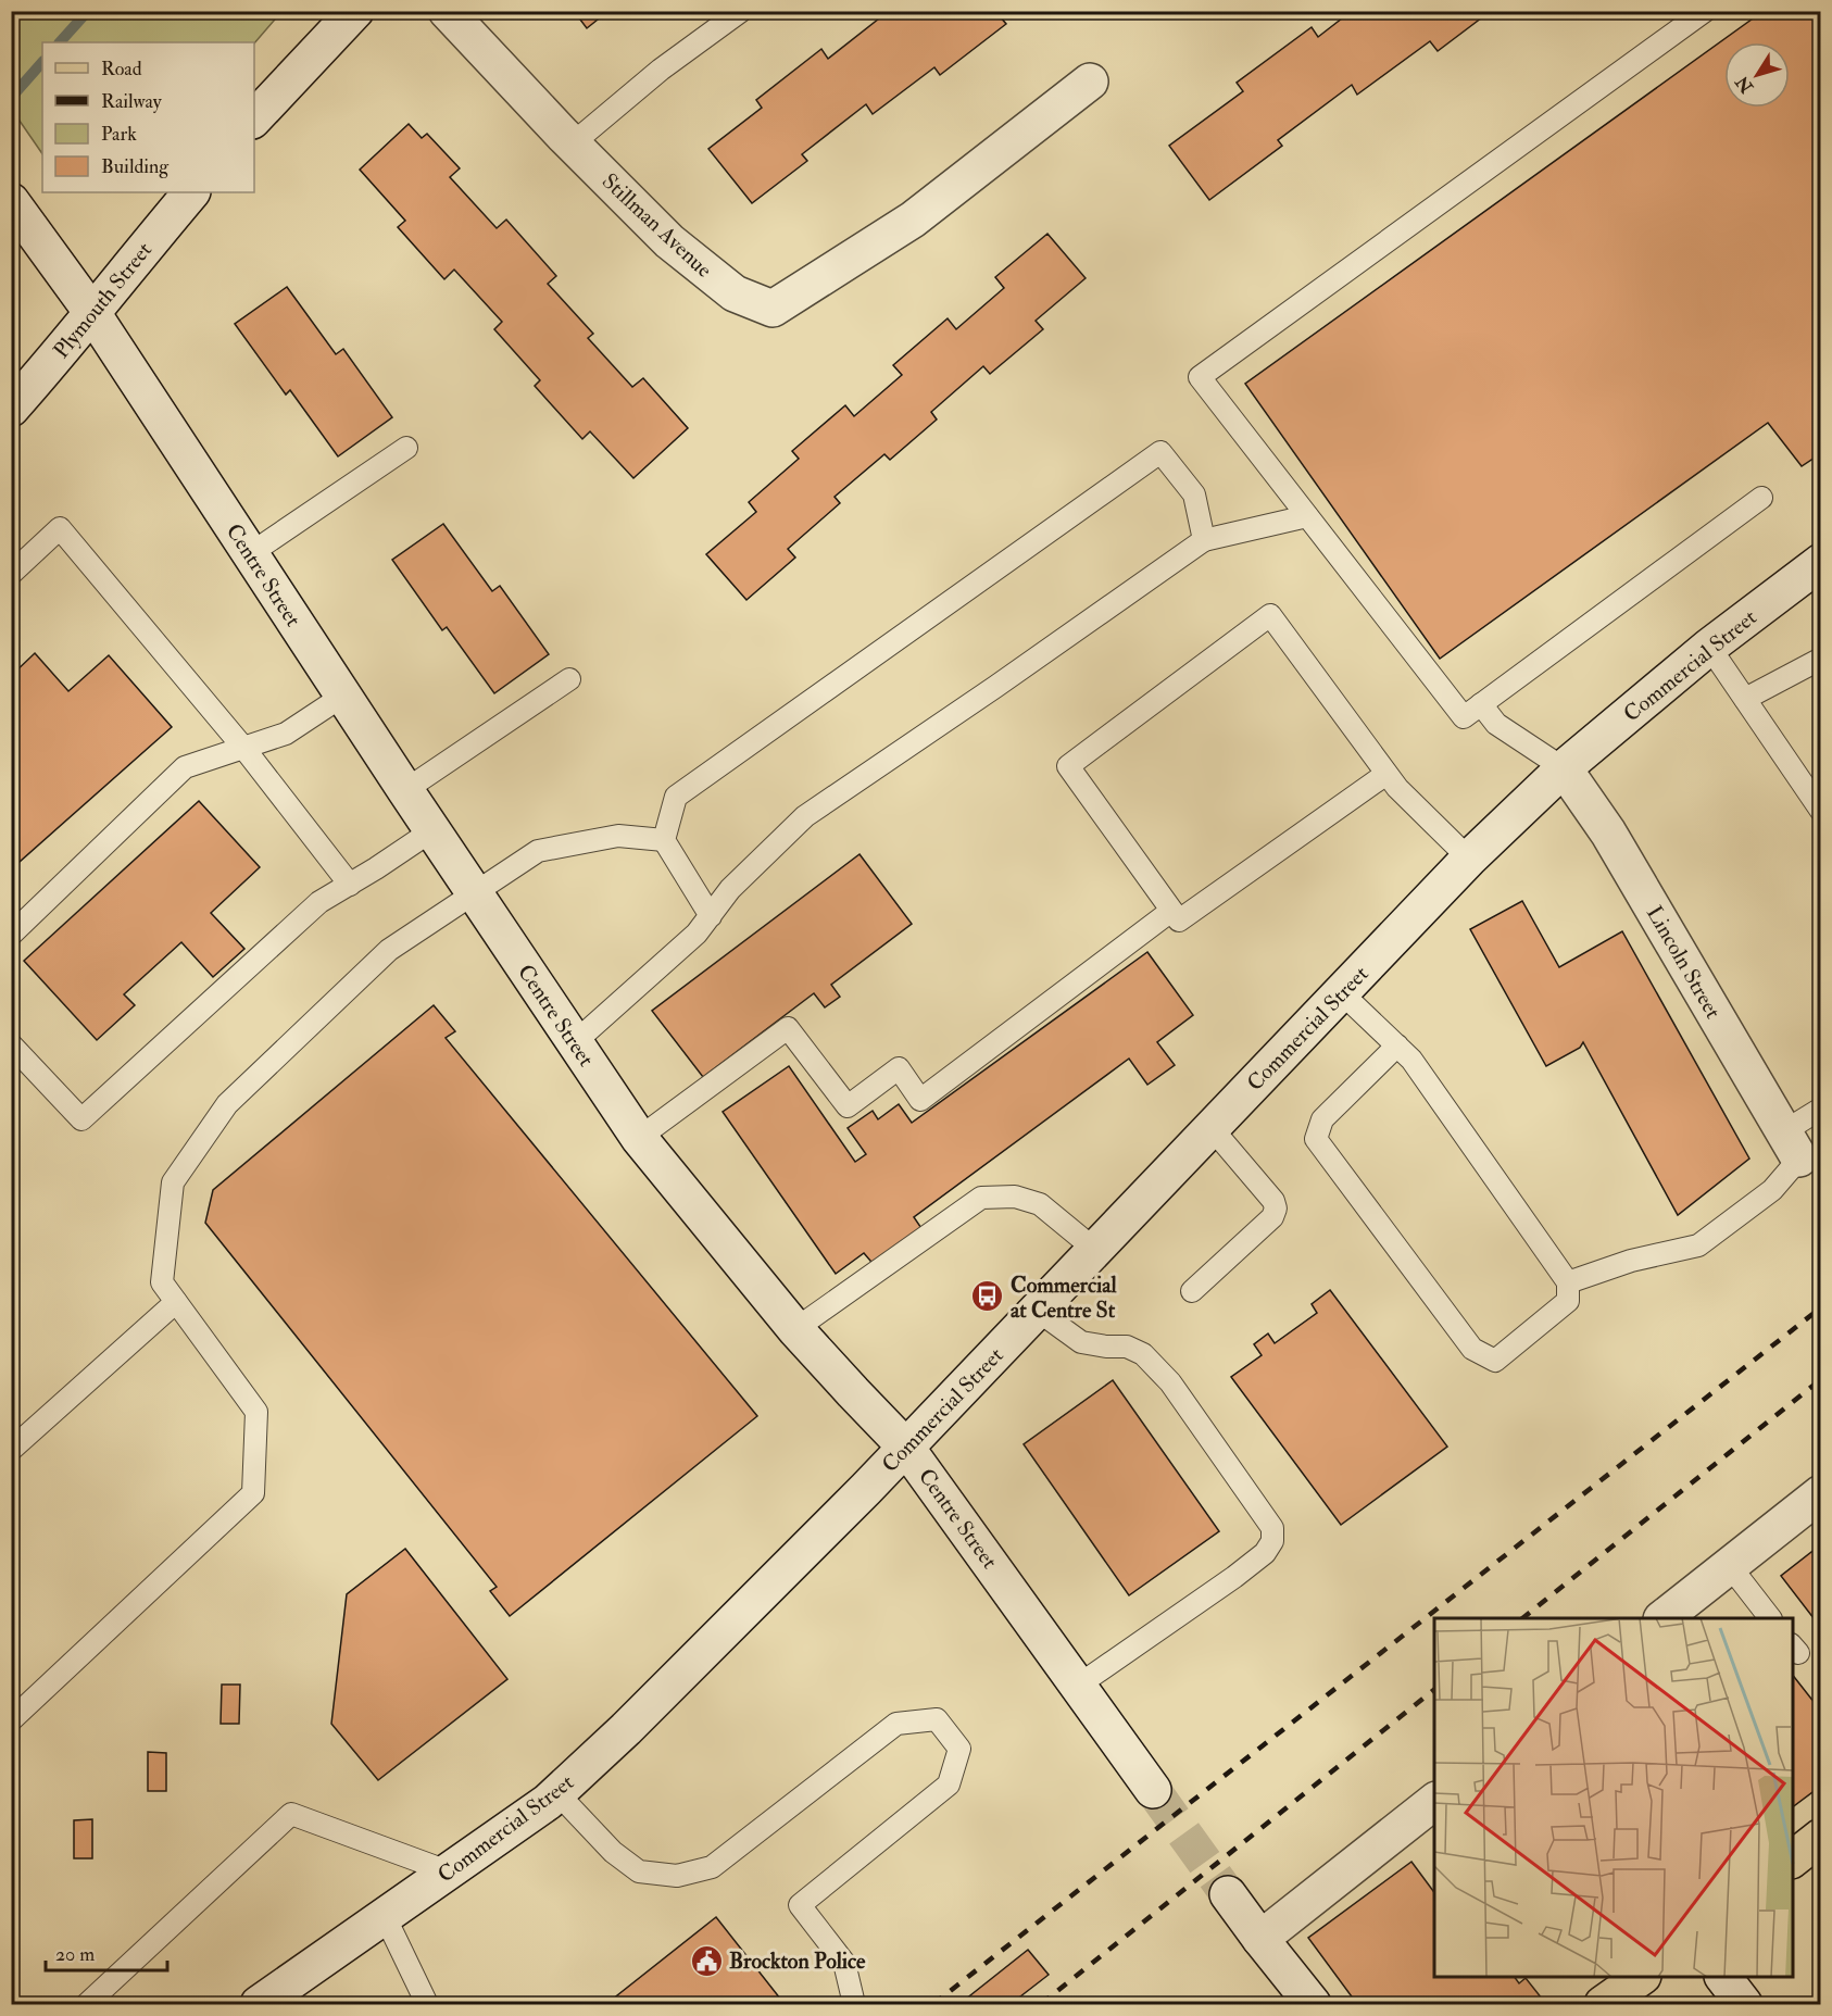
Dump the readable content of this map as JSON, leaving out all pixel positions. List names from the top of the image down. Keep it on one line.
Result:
{"streets":{"main road":["Stillman Avenue","Plymouth Street","Centre Street","Commercial Street","Lincoln Street"]},"crossings":[["Plymouth Street","Centre Street"],["Centre Street","Commercial Street"],["Commercial Street","Lincoln Street"]],"places":{"bus stop":["Commercial at Centre St"],"public building":["Brockton Police"]},"legend":["Road","Railway","Park","Building"],"scale_bar":"20 m","north":"bottom left"}
